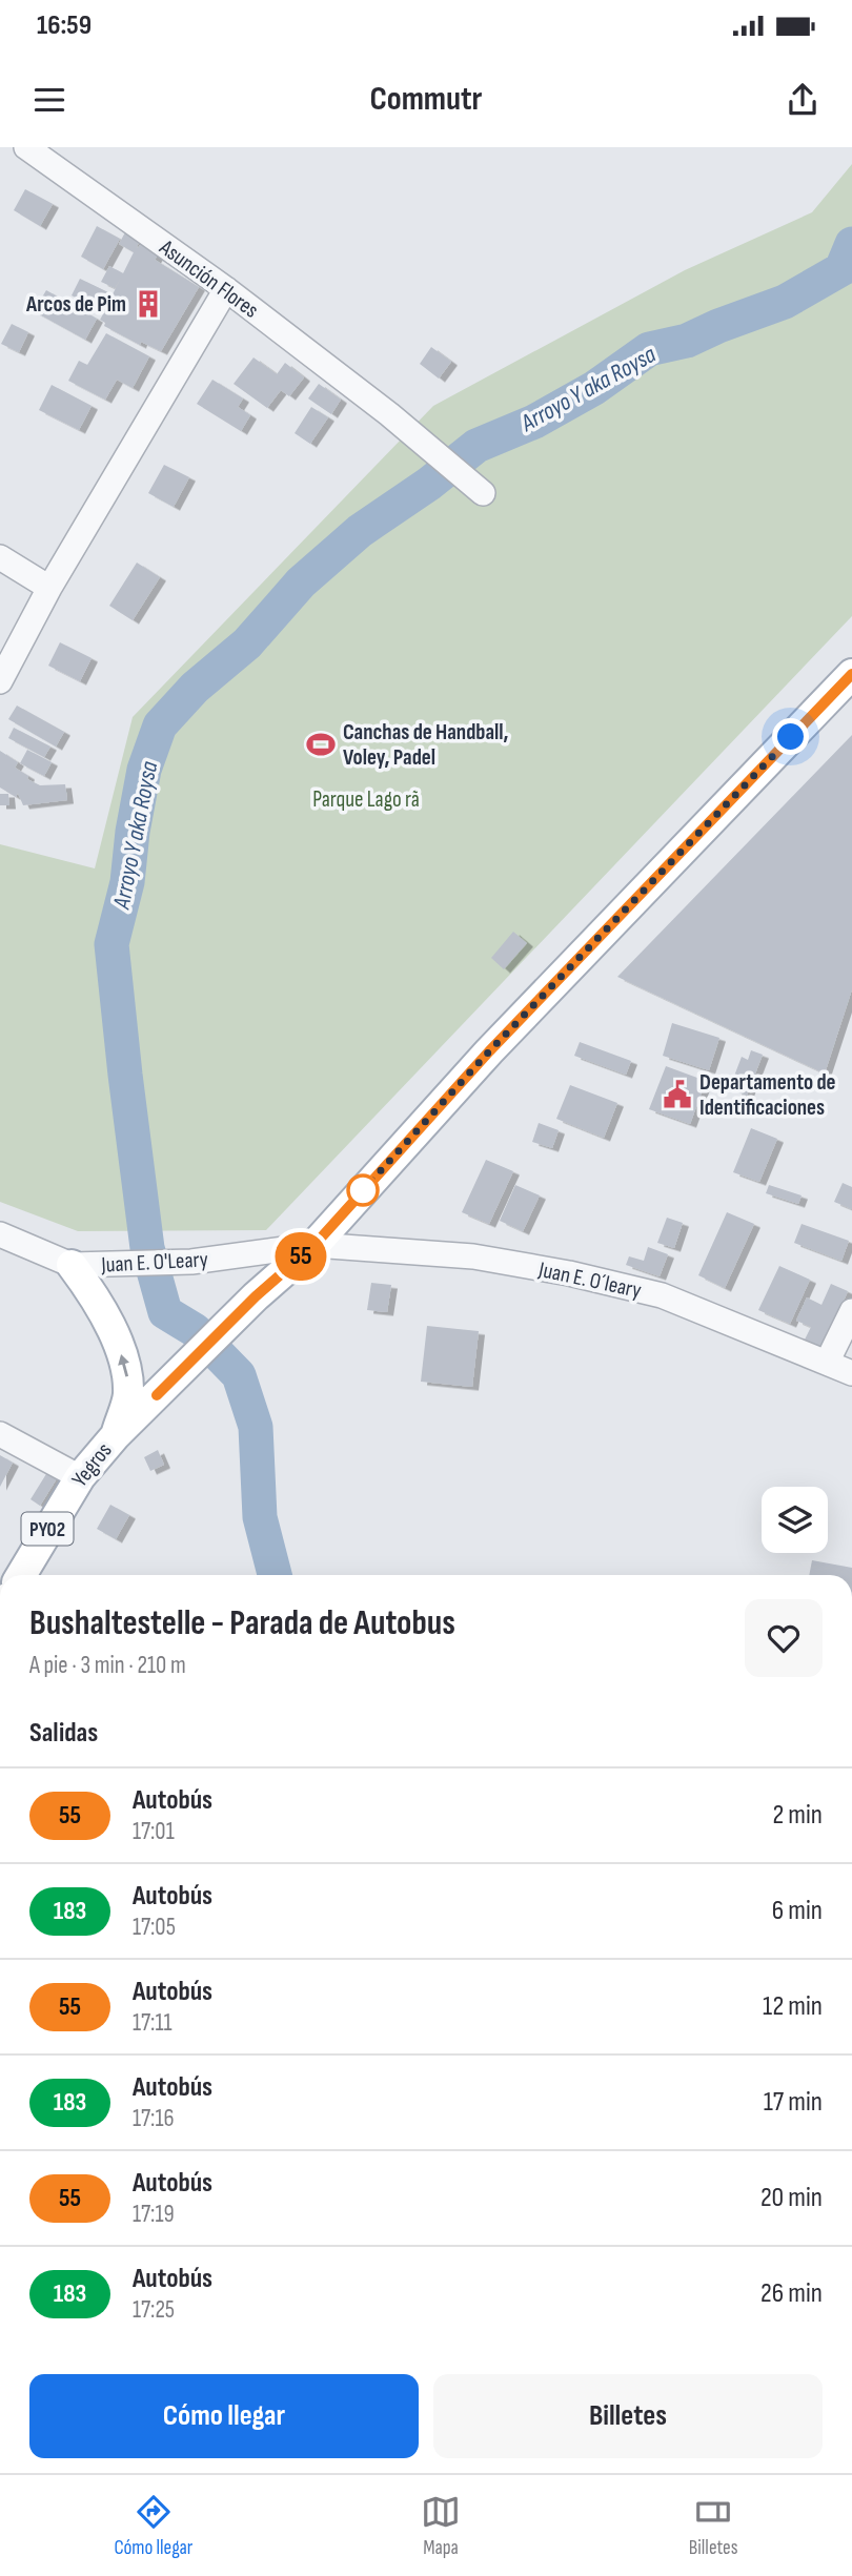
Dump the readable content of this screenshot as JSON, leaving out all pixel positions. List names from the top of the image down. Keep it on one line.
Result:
{"streets":{"main road":["Yegros","PY02"],"street":["Asunción Flores","Juan E. O'Leary","Juan E. O´leary"]},"crossings":[["Juan E. O'Leary","Juan E. O´leary"],["Juan E. O'Leary","Yegros"],["Juan E. O'Leary","PY02"],["Juan E. O´leary","Yegros"],["Juan E. O´leary","PY02"],["Yegros","PY02"]],"water":["Arroyo Y aka Roysa"],"parks":["Parque Lago rã"],"places":{"building":["Arcos de Pim"],"sports":["Canchas de Handball, Voley, Padel"],"public building":["Departamento de Identificaciones"]},"lines":["bus line 55"],"page":{"status":"16:59","header":"Commutr","on_map":"55","heading":[["Bushaltestelle - Parada de Autobus","A pie · 3 min · 210 m"],"Salidas"],"list":[{"mark":"55","name":"Autobús","note":"17:01","value":"2 min"},{"mark":"183","name":"Autobús","note":"17:05","value":"6 min"},{"mark":"55","name":"Autobús","note":"17:11","value":"12 min"},{"mark":"183","name":"Autobús","note":"17:16","value":"17 min"},{"mark":"55","name":"Autobús","note":"17:19","value":"20 min"},{"mark":"183","name":"Autobús","note":"17:25","value":"26 min"}],"buttons":["Cómo llegar","Billetes"],"tabs":["Cómo llegar","Mapa","Billetes"]}}
